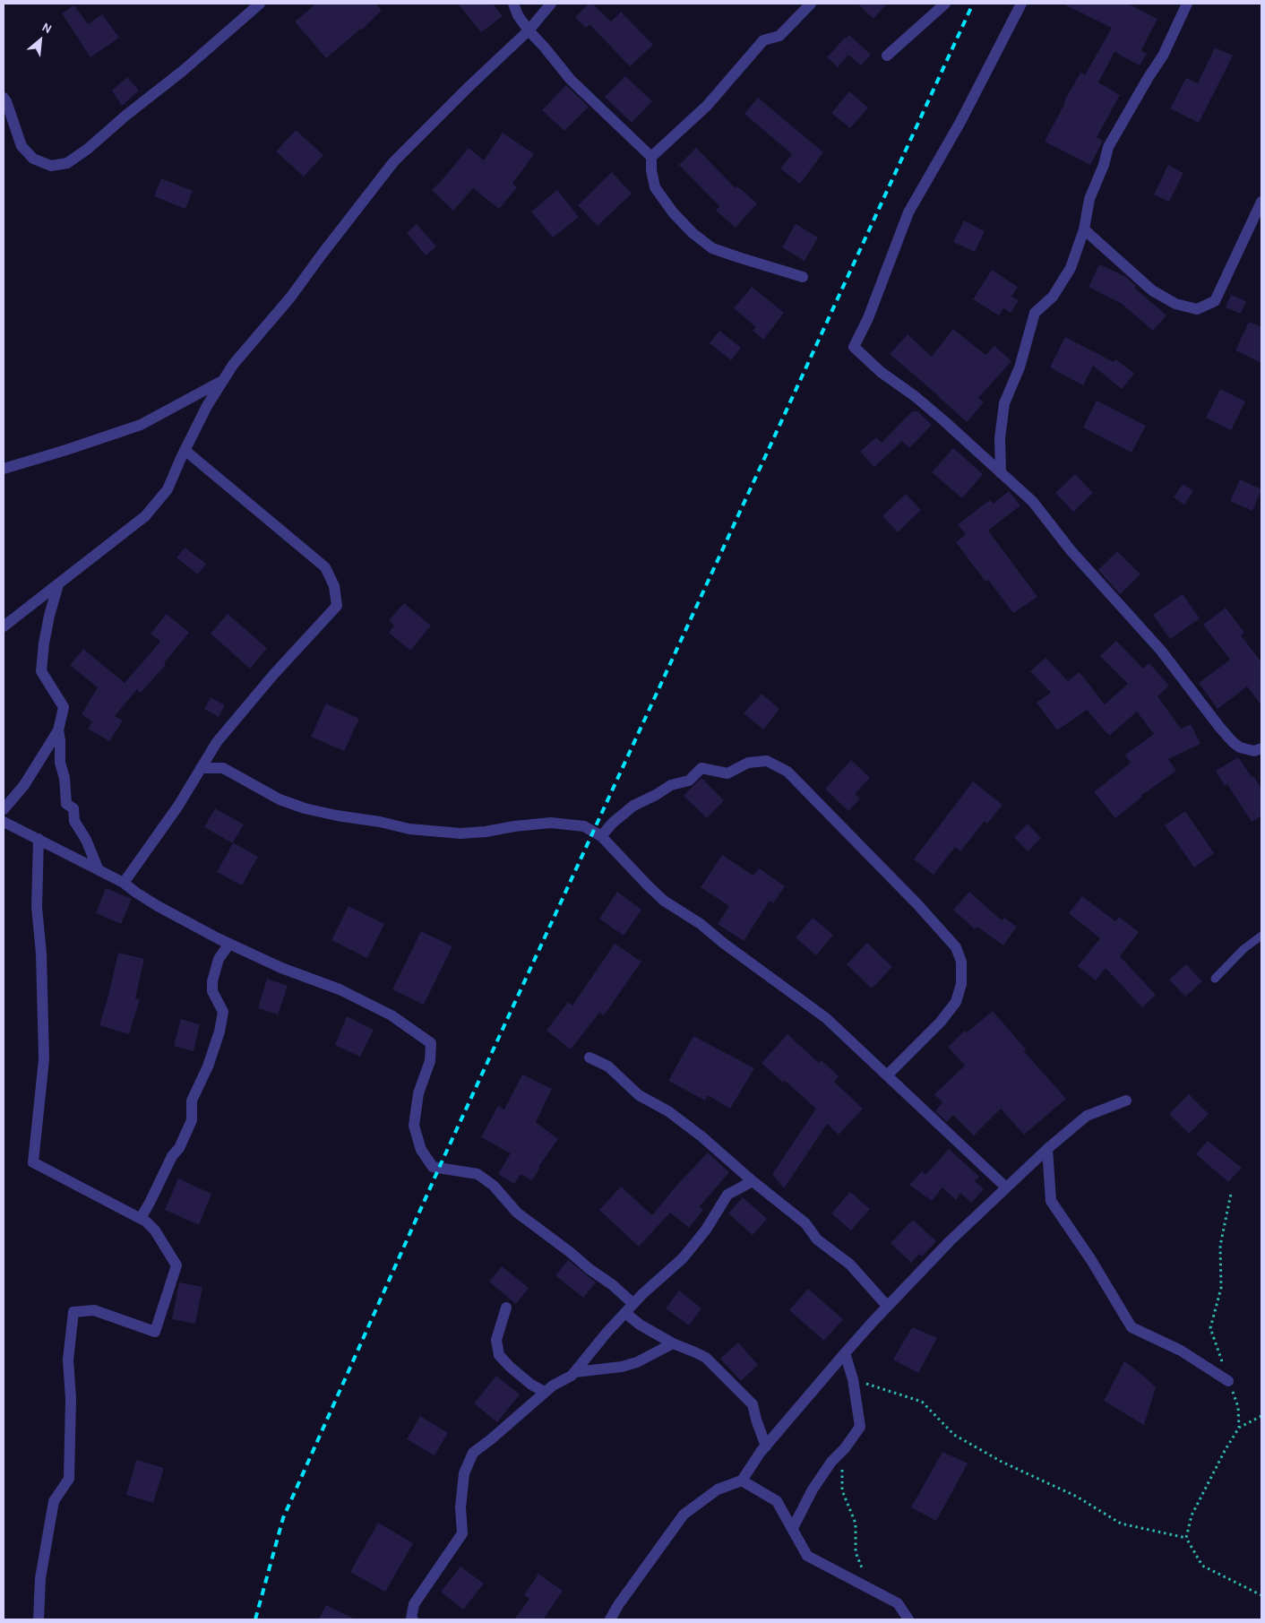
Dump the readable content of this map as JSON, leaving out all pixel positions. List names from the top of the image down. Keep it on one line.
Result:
{"north":"top right"}
